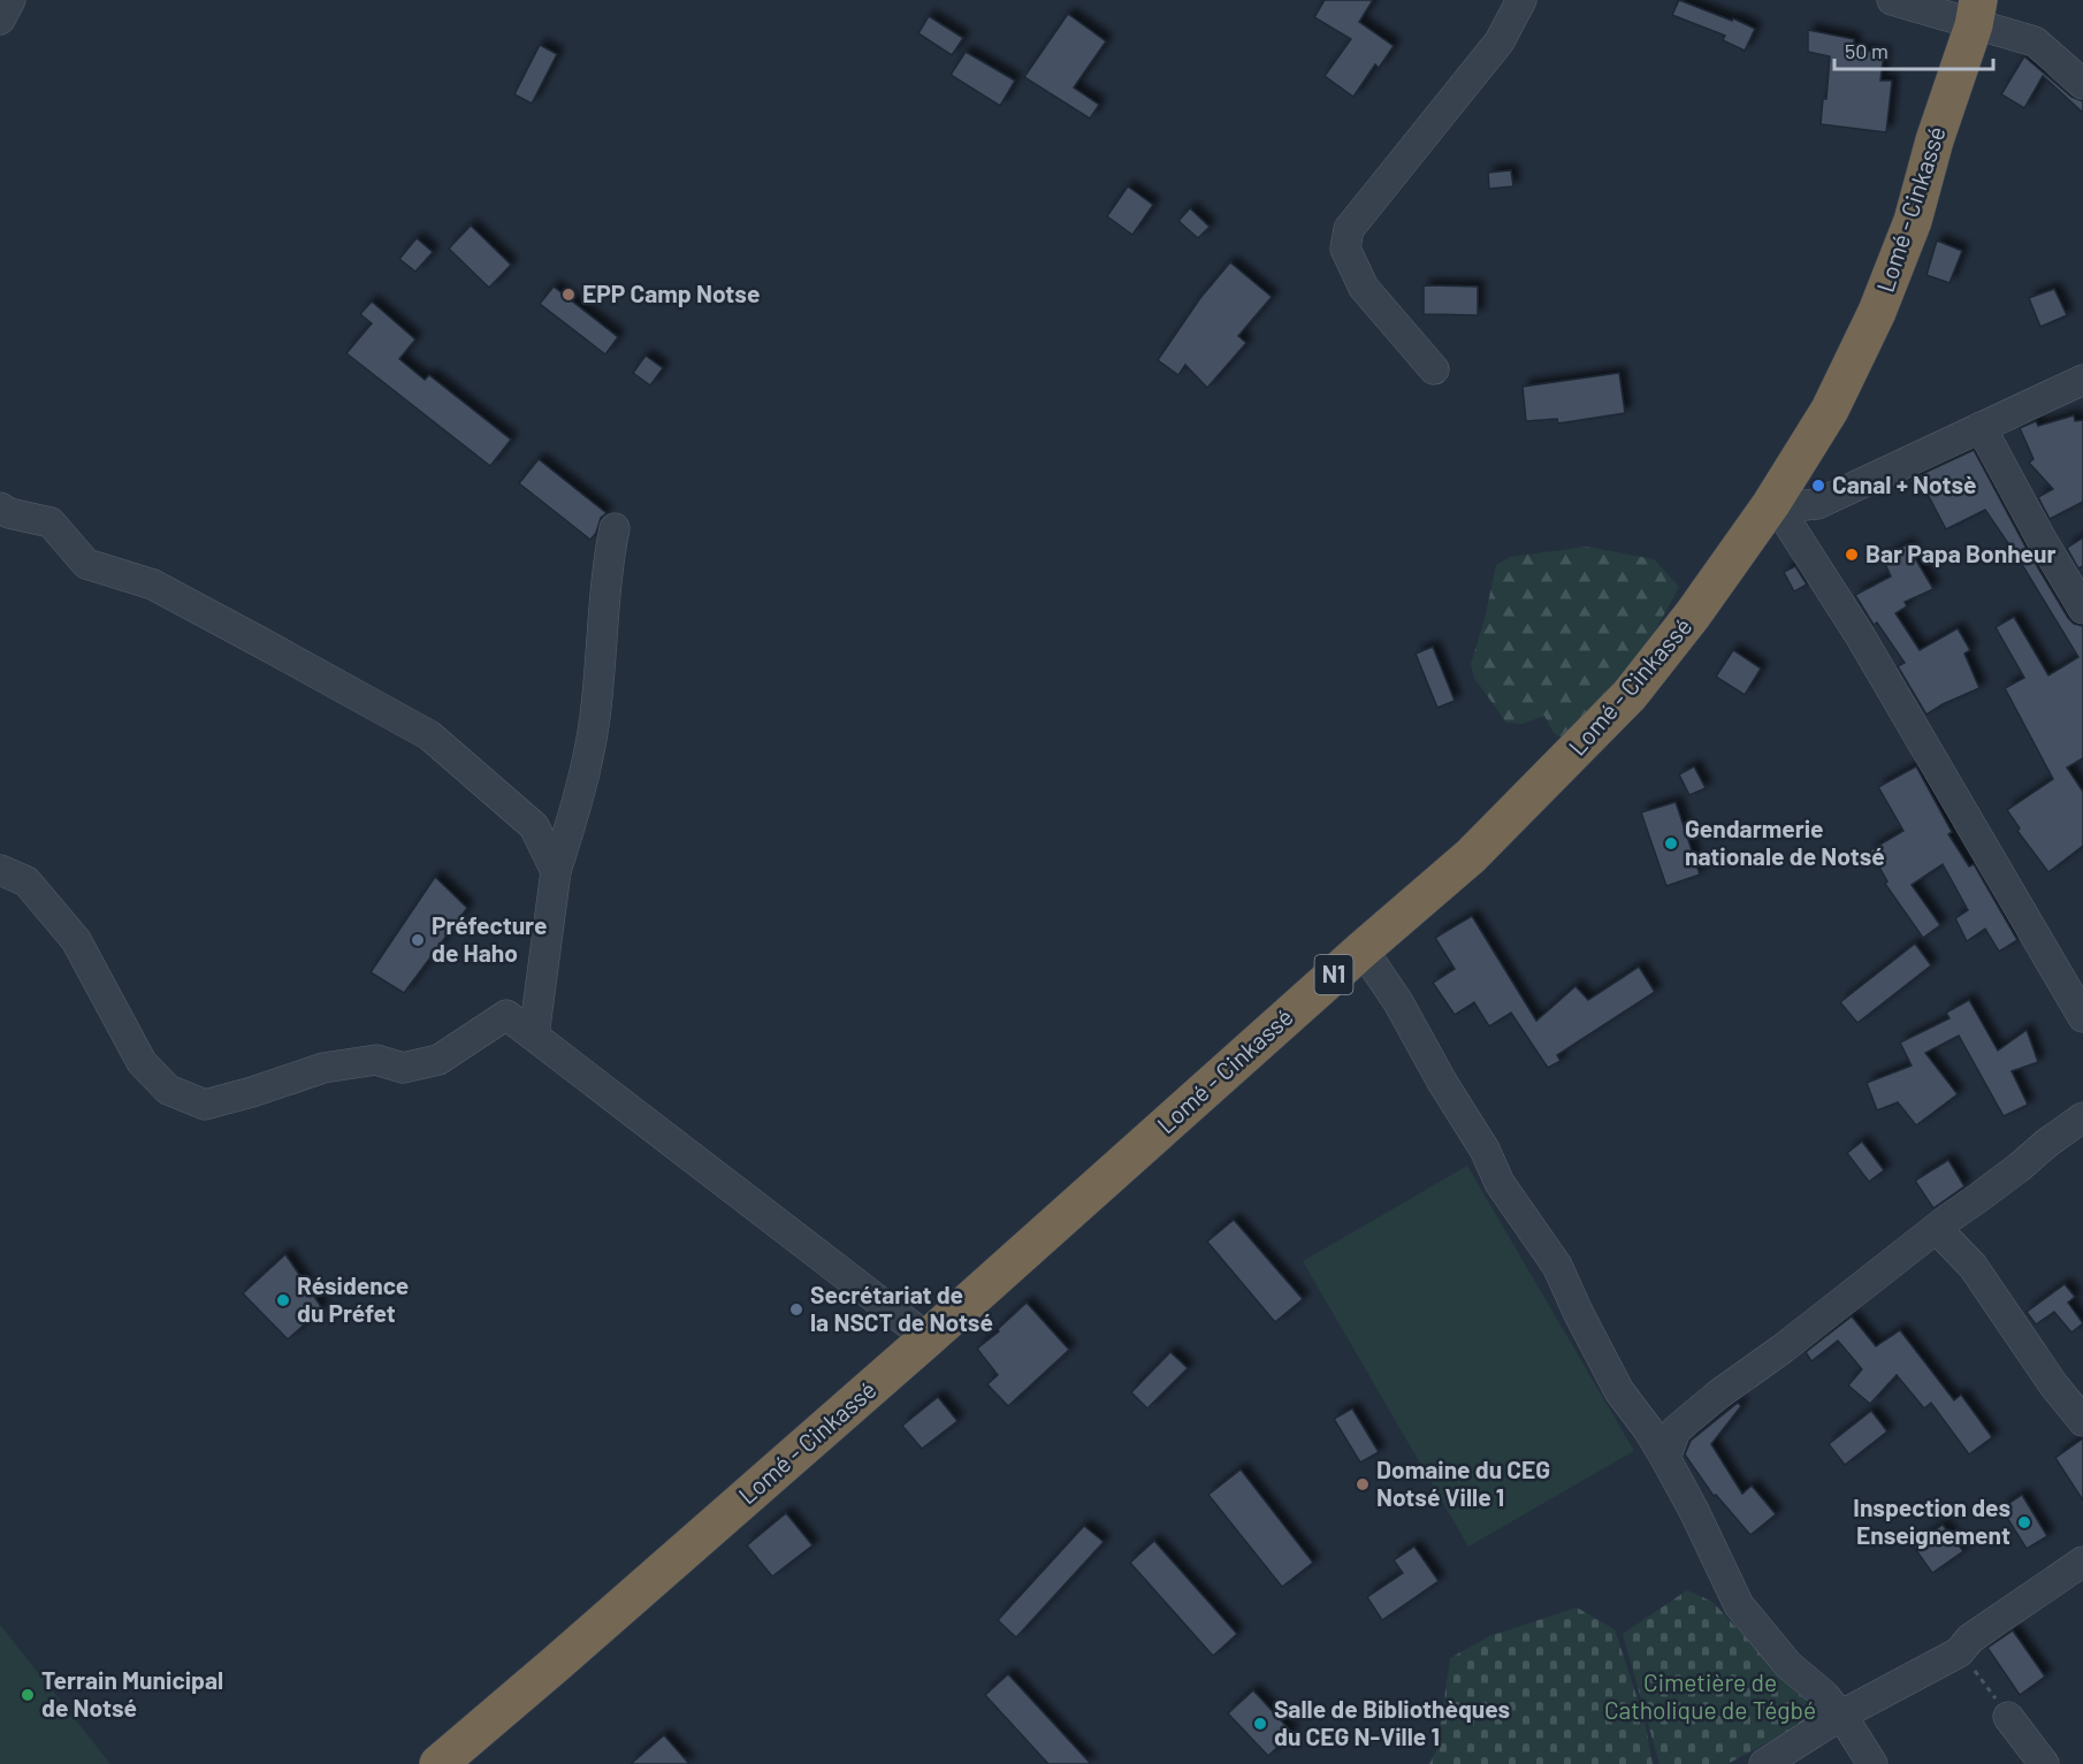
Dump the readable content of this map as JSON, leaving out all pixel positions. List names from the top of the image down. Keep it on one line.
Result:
{"streets":{"highway":["Lomé - Cinkassé","N1"]},"parks":["Cimetière de Catholique de Tégbé"],"places":["EPP Camp Notse","Canal + Notsè","Bar Papa Bonheur","Gendarmerie nationale de Notsé","Préfecture de Haho","Résidence du Préfet","Secrétariat de la NSCT de Notsé","Domaine du CEG Notsé Ville 1","Inspection des Enseignement","Terrain Municipal de Notsé","Salle de Bibliothèques du CEG N-Ville 1"],"scale_bar":"50 m"}
